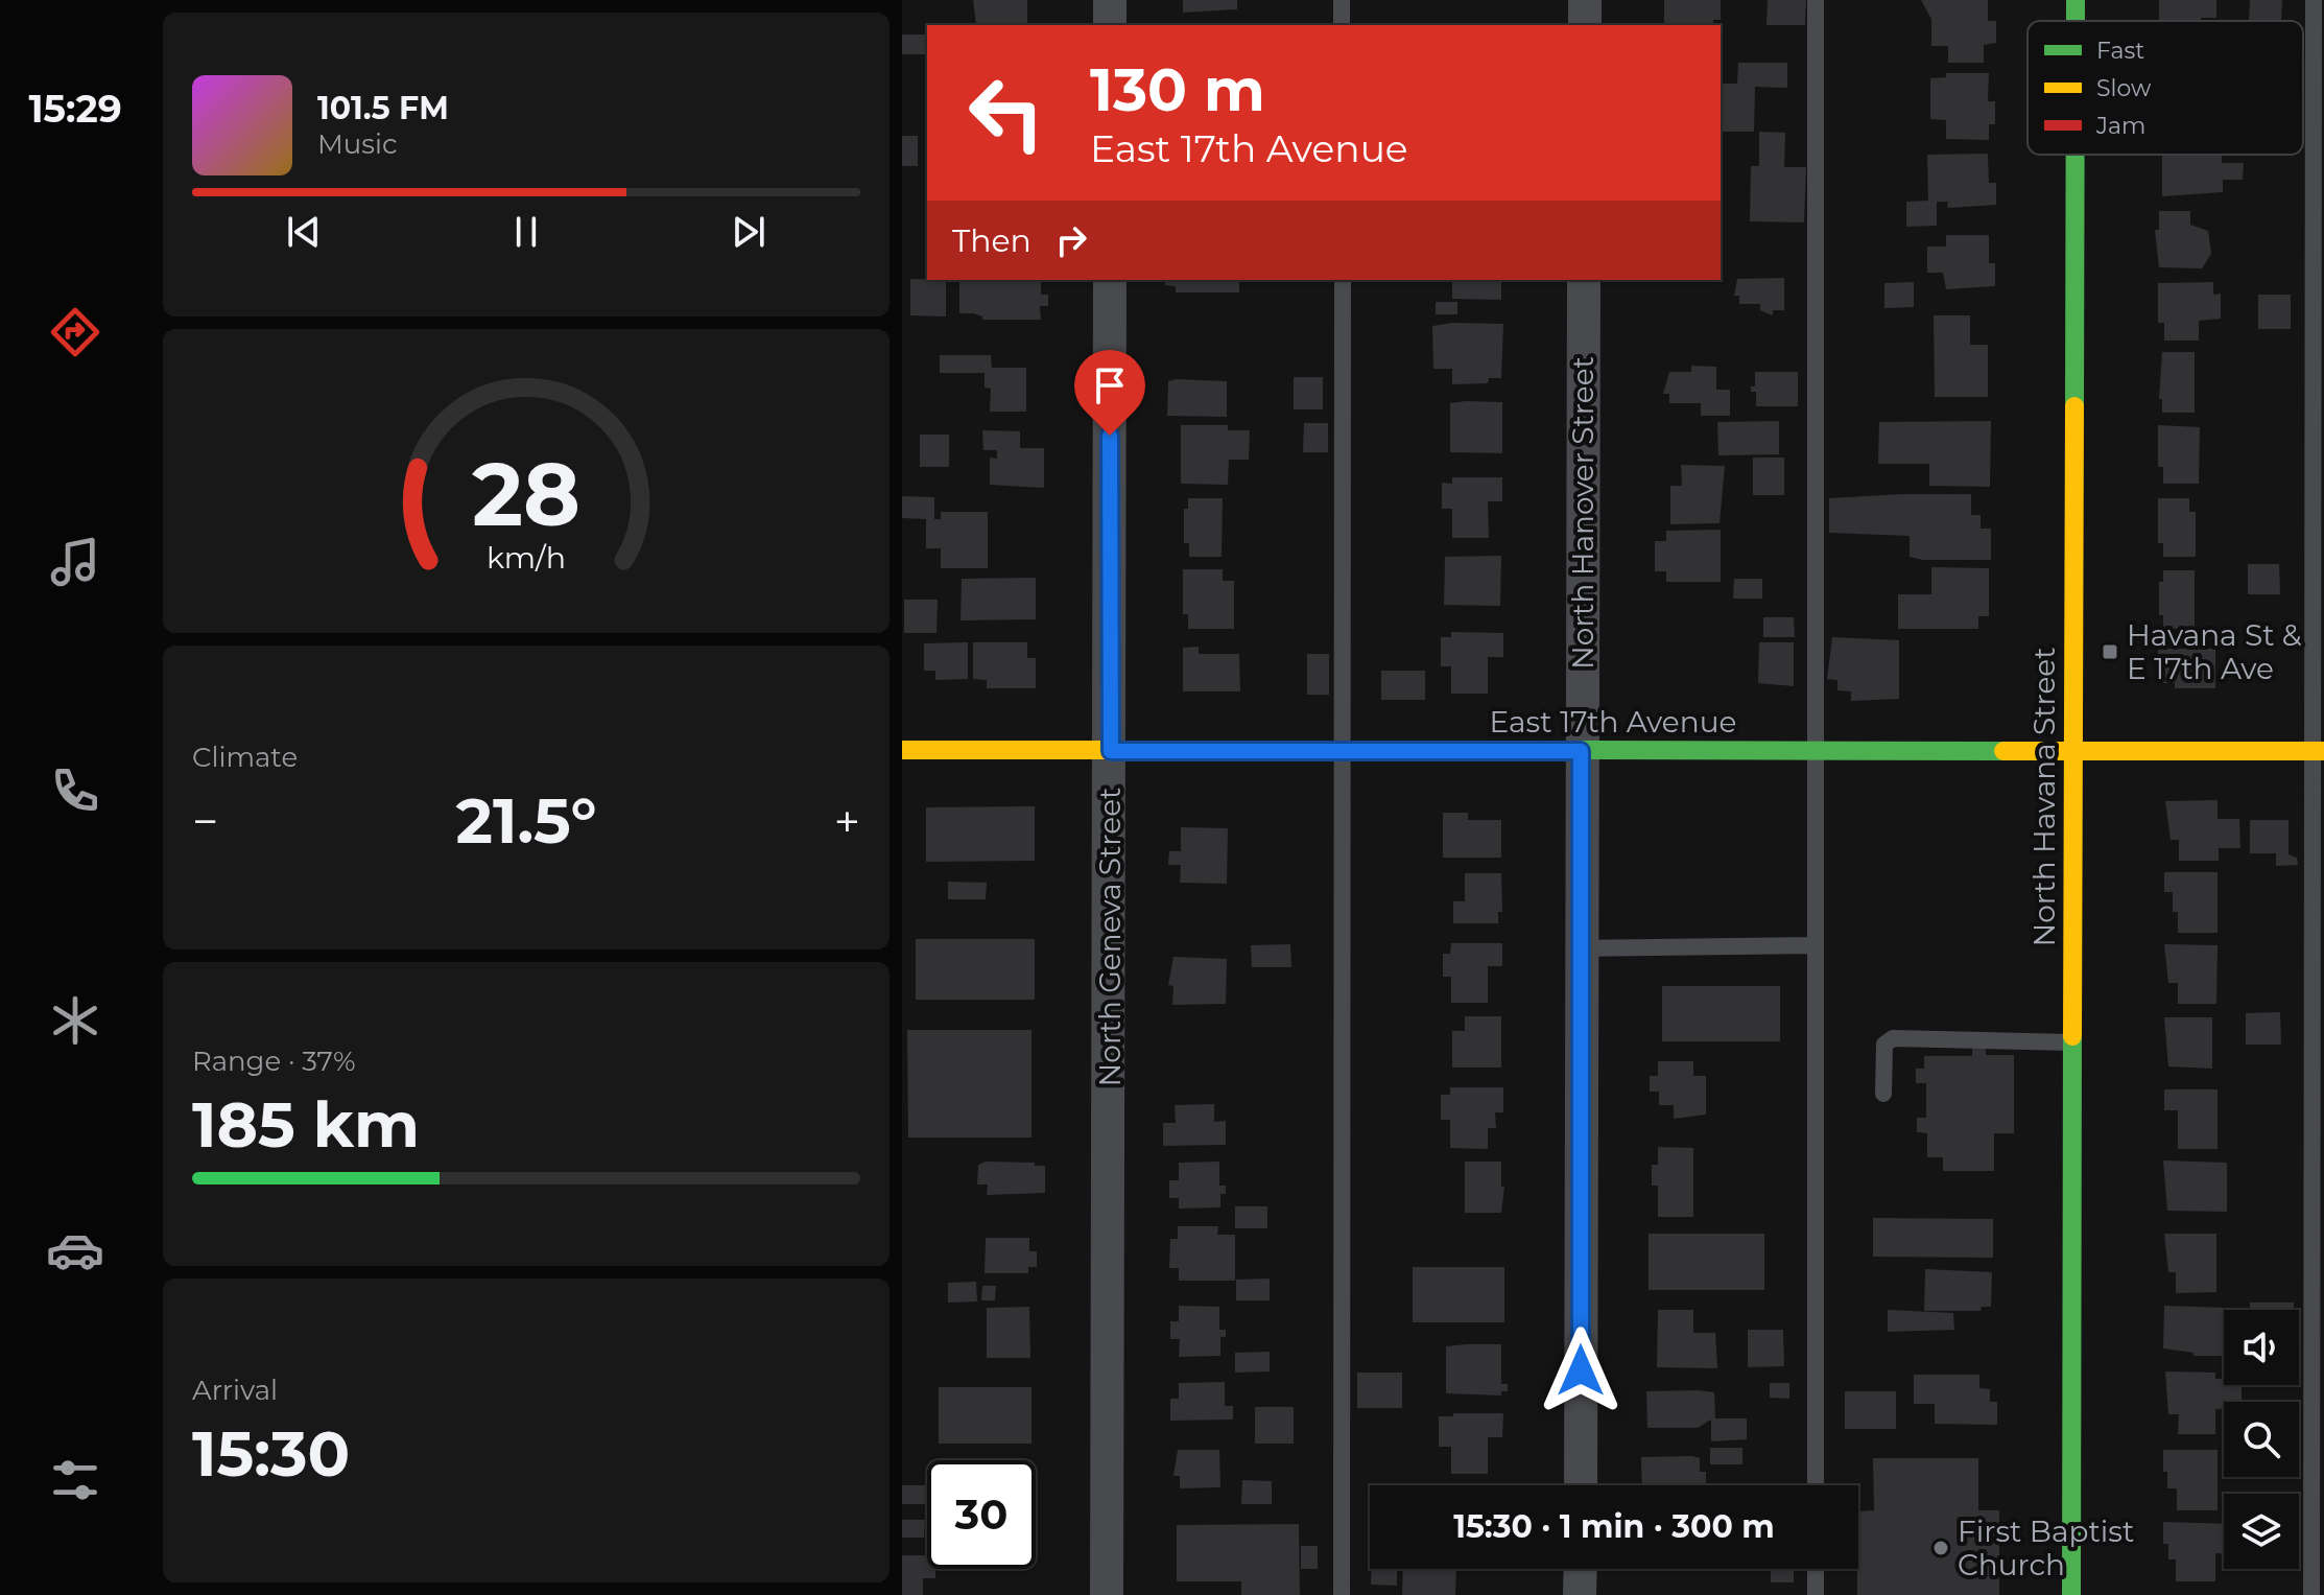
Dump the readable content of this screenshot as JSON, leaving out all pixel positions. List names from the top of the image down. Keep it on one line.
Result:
{"streets":{"street":["North Hanover Street","East 17th Avenue","North Havana Street","North Geneva Street"]},"crossings":[["North Hanover Street","East 17th Avenue"],["East 17th Avenue","North Havana Street"],["East 17th Avenue","North Geneva Street"]],"places":{"transit":["Havana St & E 17th Ave"],"other":["First Baptist Church"]},"legend":["Fast","Slow","Jam"],"page":{"tabs":"15:29","turn":["130 m","East 17th Avenue"],"song":["101.5 FM","Music"],"then":"Then","tile":["Climate",["Range · 37%","185 km"],["Arrival","15:30"]],"heat":["−","21.5°","+"],"limit":"30","trip":"15:30 · 1 min · 300 m","gauge":["28","km/h"]}}
